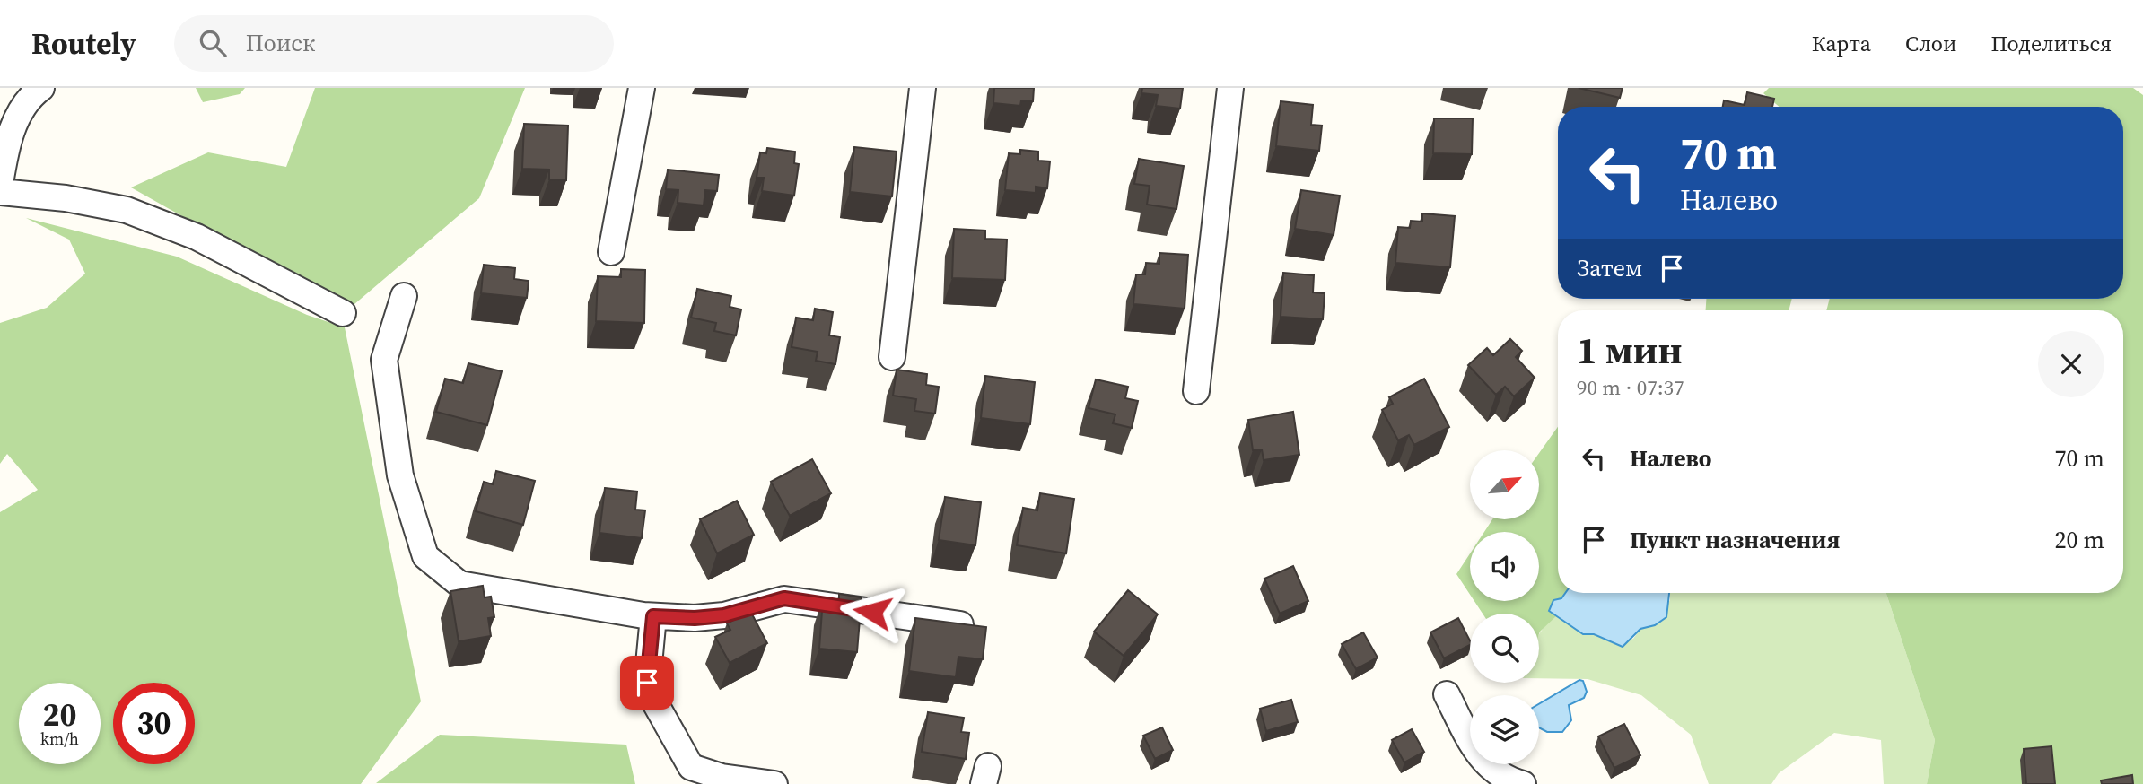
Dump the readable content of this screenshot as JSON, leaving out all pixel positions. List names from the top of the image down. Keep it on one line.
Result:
{"north":"top right","page":{"header":"Routely","search":"Поиск","nav":["Карта","Слои","Поделиться"],"turn":["70 m","Налево"],"then":"Затем","heading":["1 мин","90 m · 07:37"],"list":[{"name":"Налево","value":"70 m"},{"name":"Пункт назначения","value":"20 m"}],"speed":"20 km/h","limit":"30"}}
